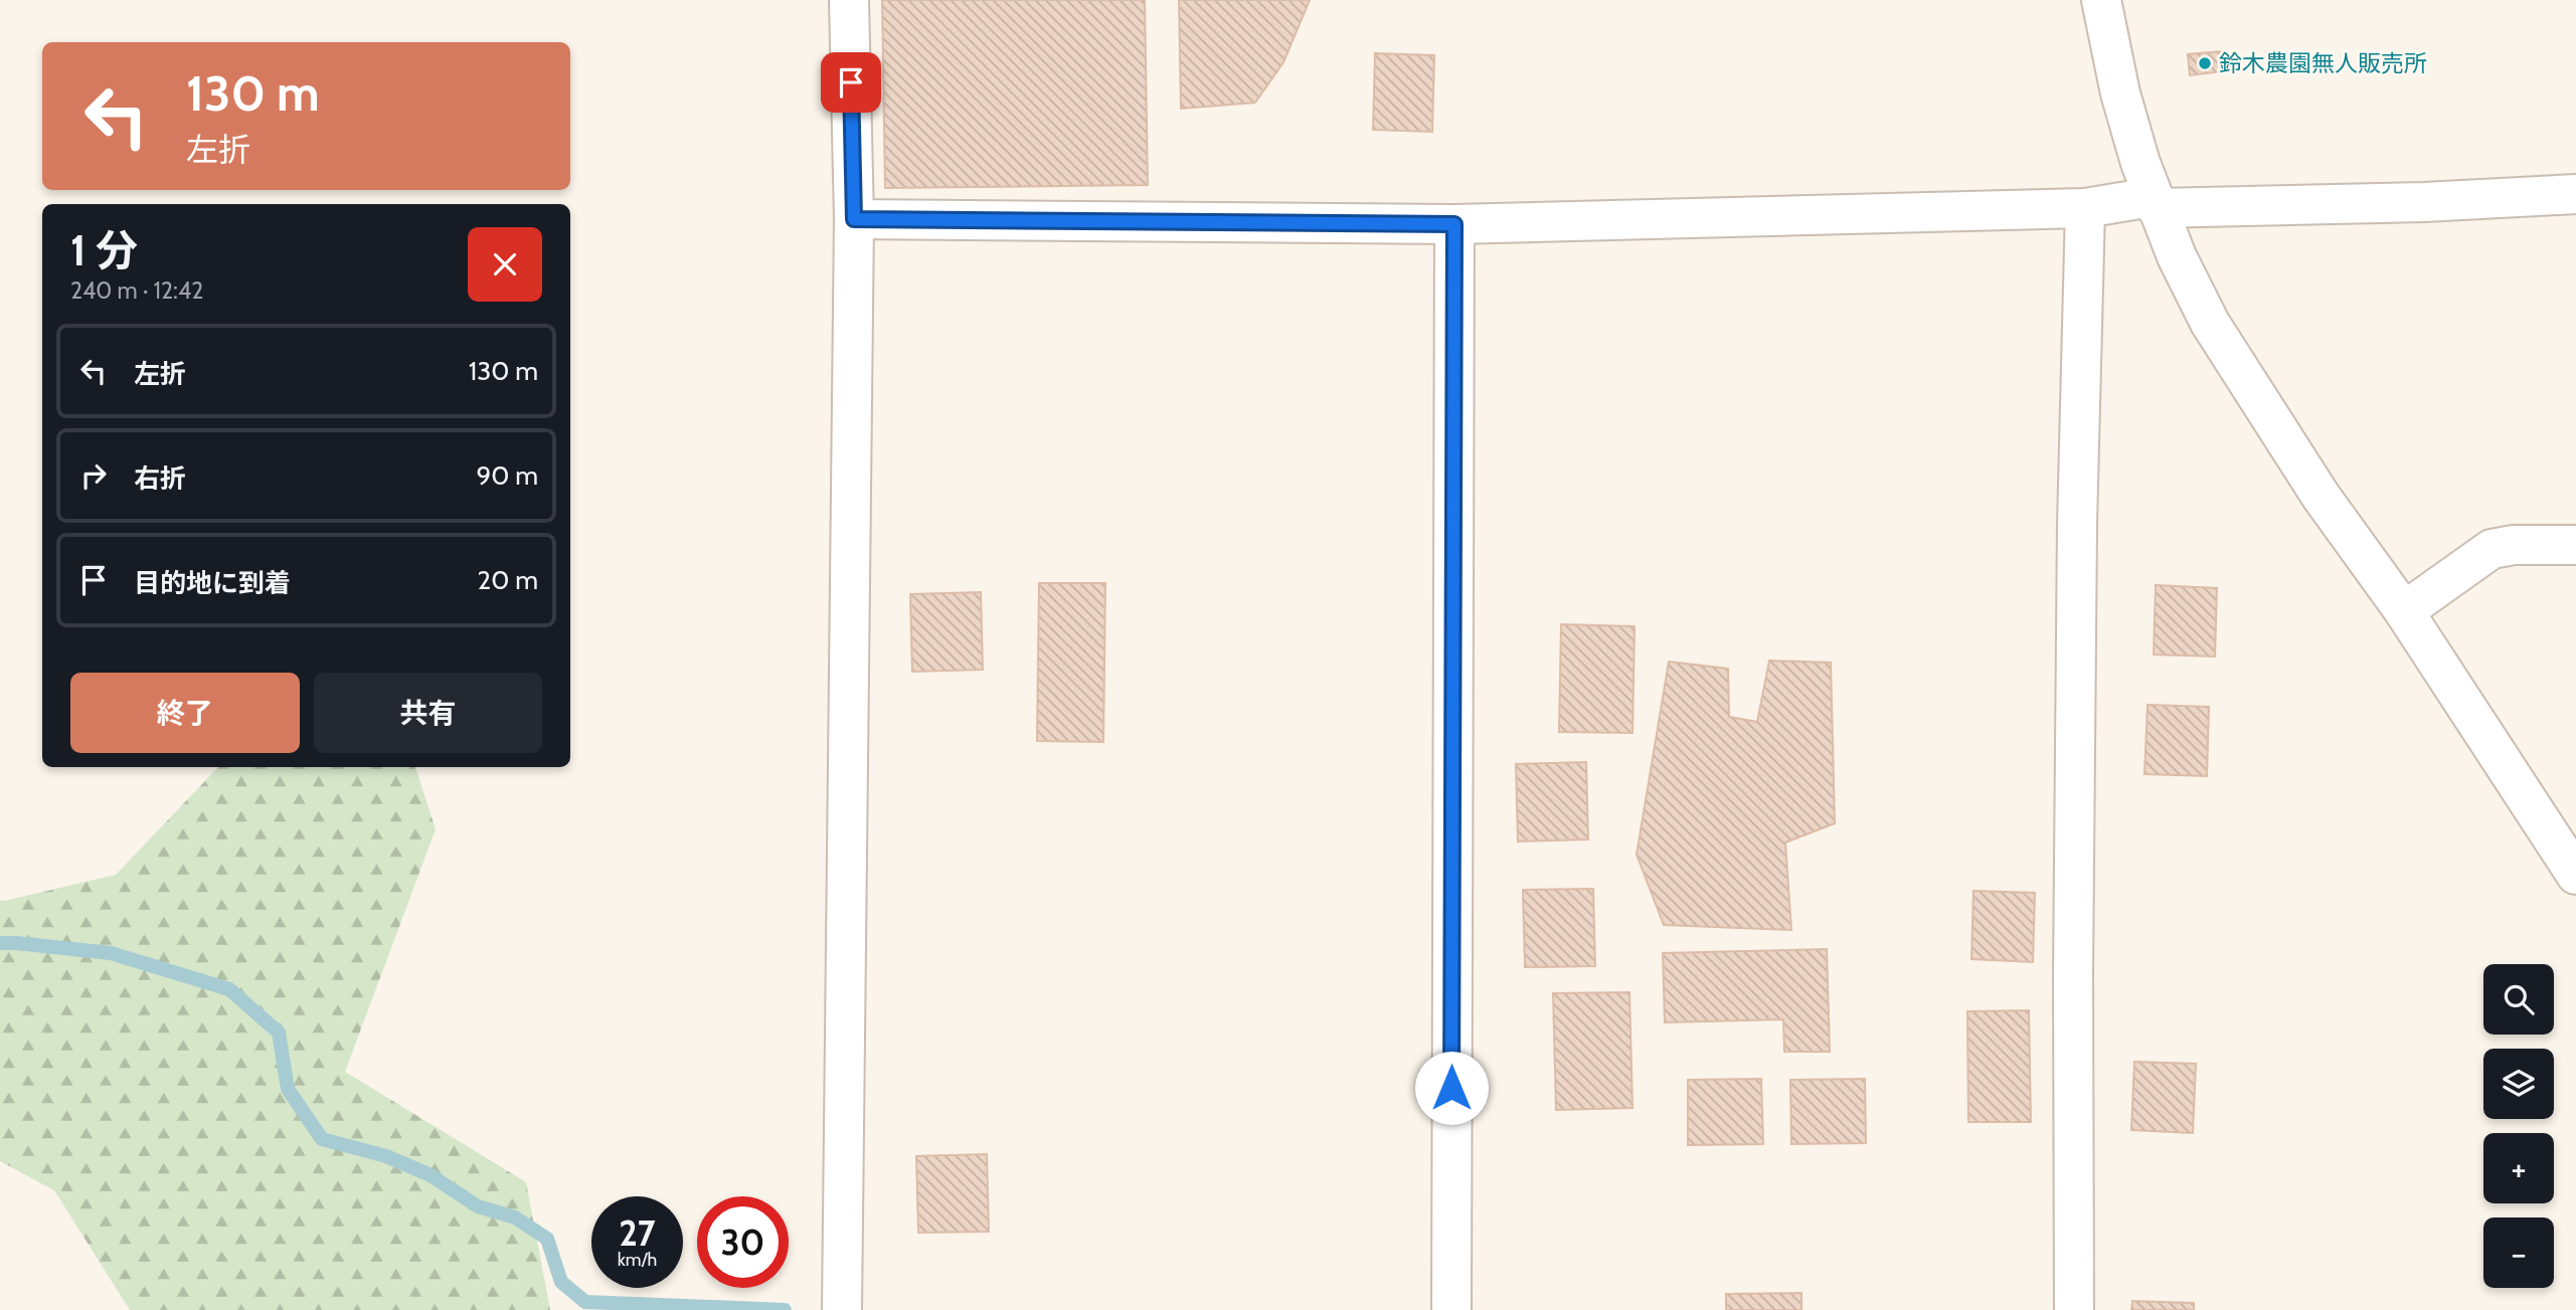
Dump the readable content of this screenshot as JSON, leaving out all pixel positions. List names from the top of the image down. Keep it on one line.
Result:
{"places":["鈴木農園無人販売所"],"page":{"turn":["130 m","左折"],"heading":["1 分","240 m · 12:42"],"list":[{"name":"左折","value":"130 m"},{"name":"右折","value":"90 m"},{"name":"目的地に到着","value":"20 m"}],"buttons":["終了","共有"],"map_buttons":["+","−"],"speed":"27 km/h","limit":"30"}}
